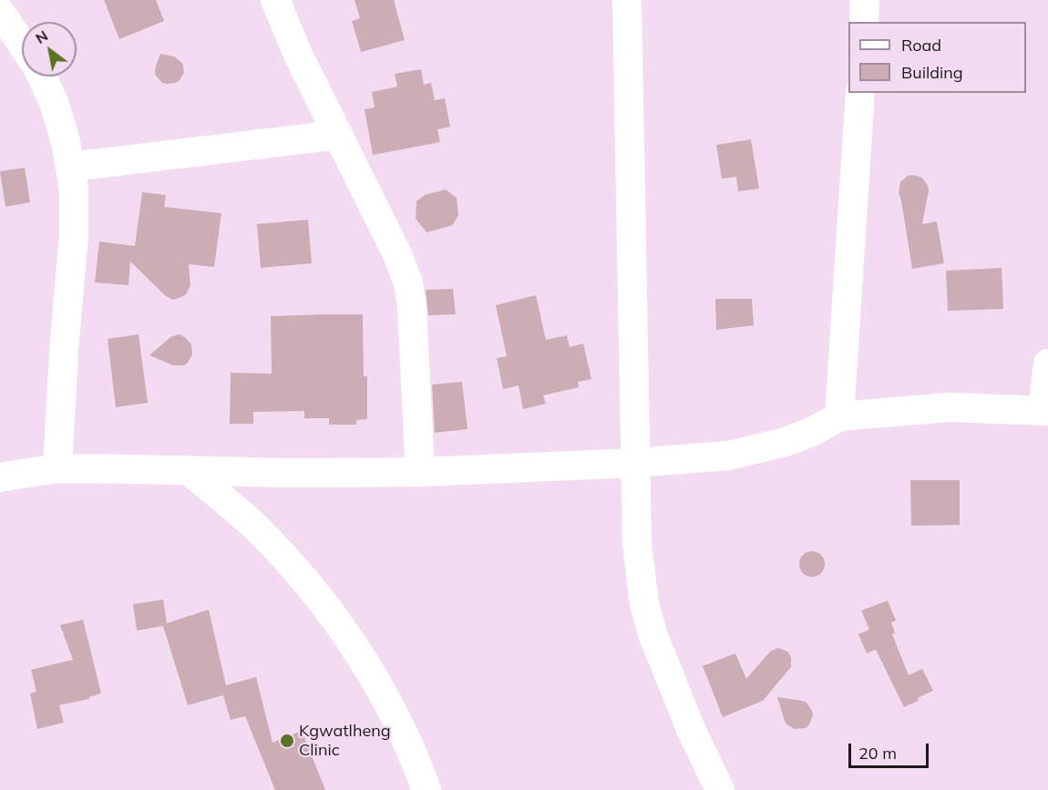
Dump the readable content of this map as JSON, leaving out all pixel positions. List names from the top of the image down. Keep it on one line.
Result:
{"places":["Kgwatlheng Clinic"],"legend":["Road","Building"],"scale_bar":"20 m","north":"top left"}
